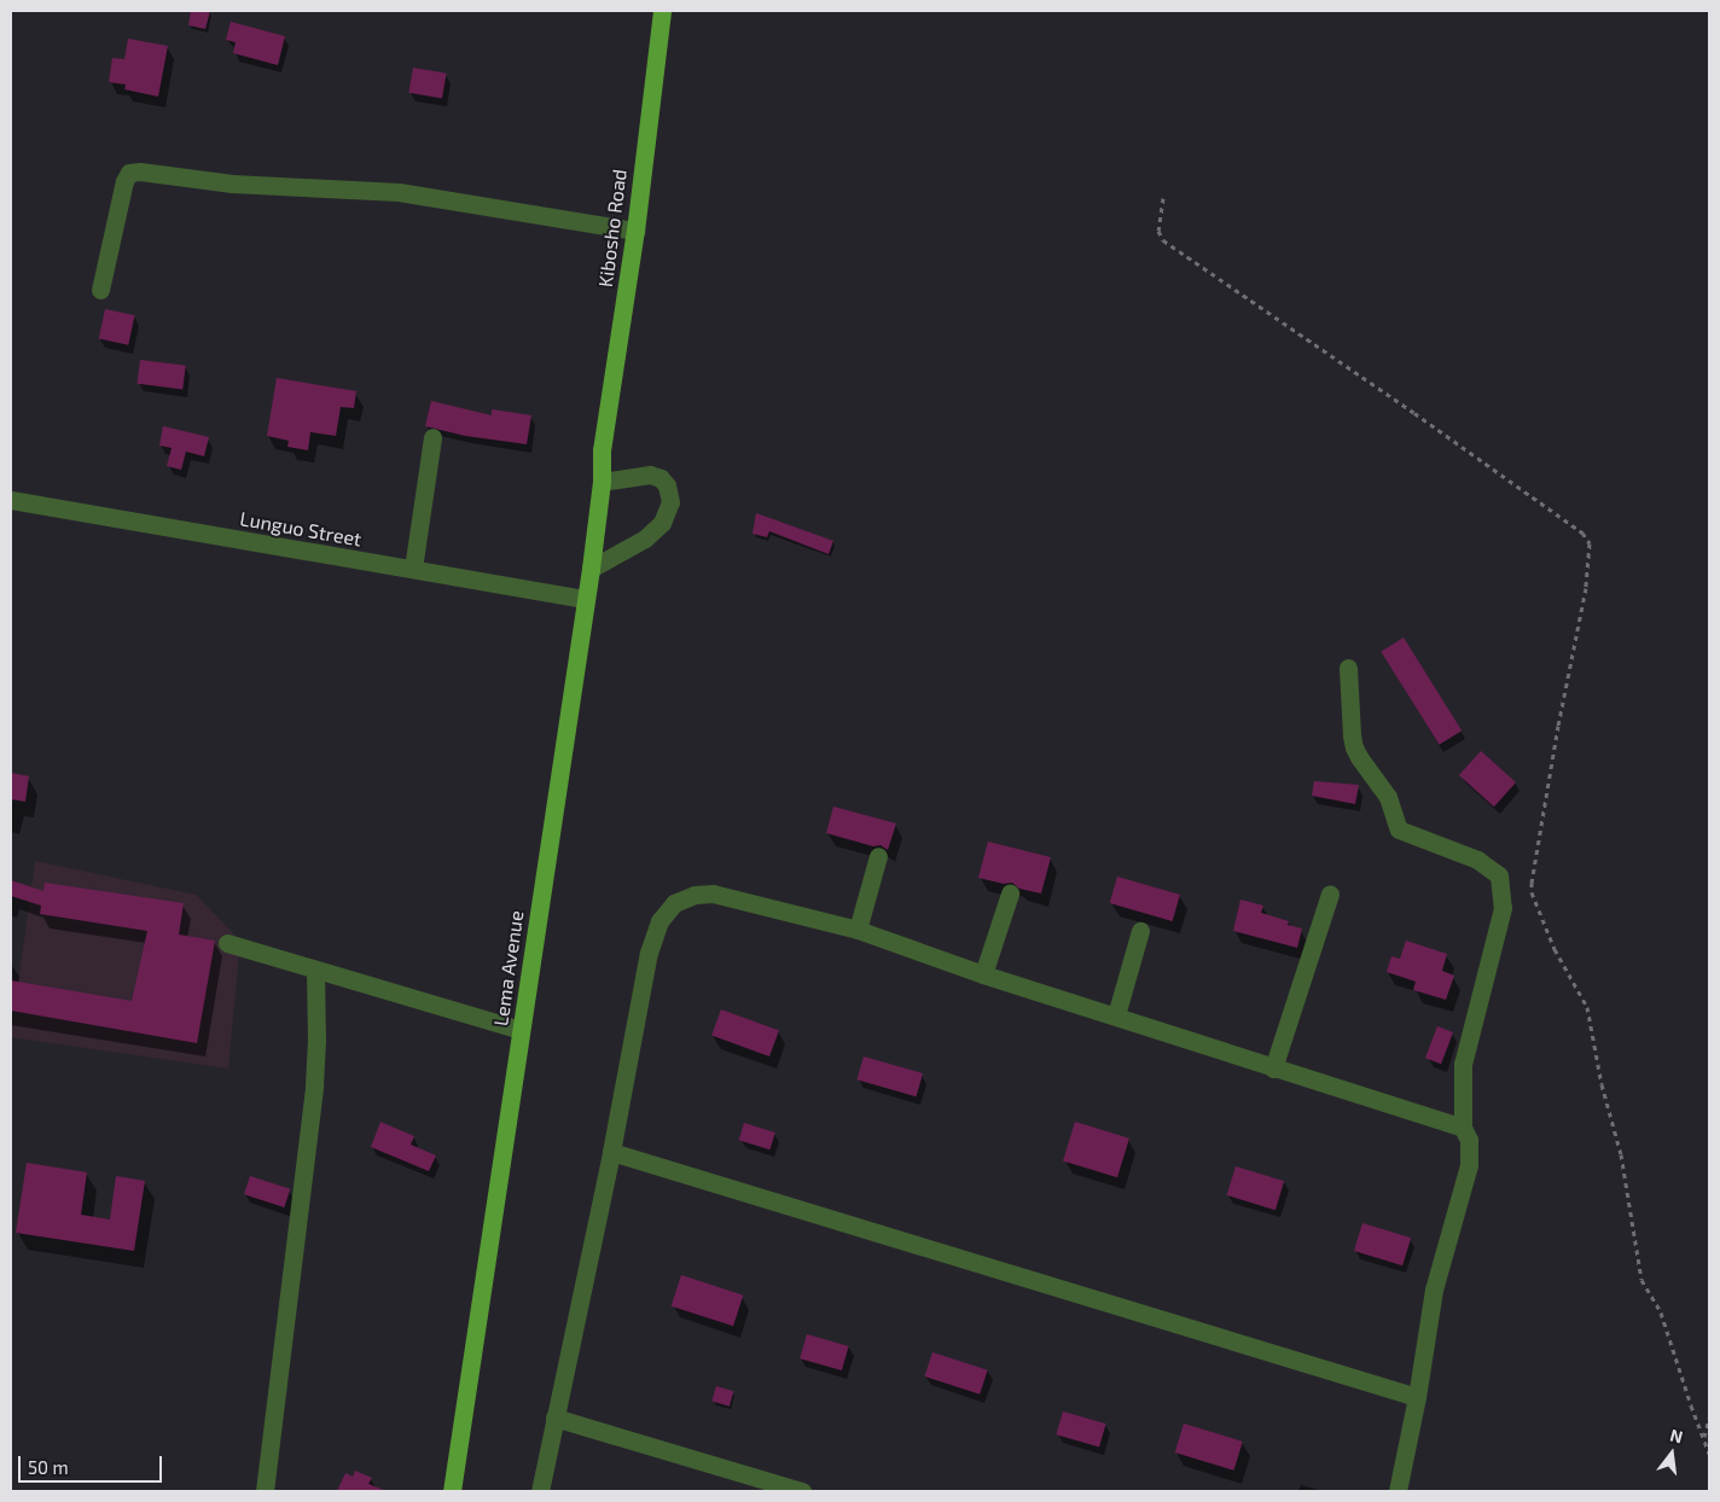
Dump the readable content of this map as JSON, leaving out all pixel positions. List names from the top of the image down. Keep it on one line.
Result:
{"streets":{"main road":["Kibosho Road","Lema Avenue"],"street":["Lunguo Street"]},"crossings":[["Kibosho Road","Lema Avenue"],["Lunguo Street","Lema Avenue"]],"scale_bar":"50 m","north":"top"}
